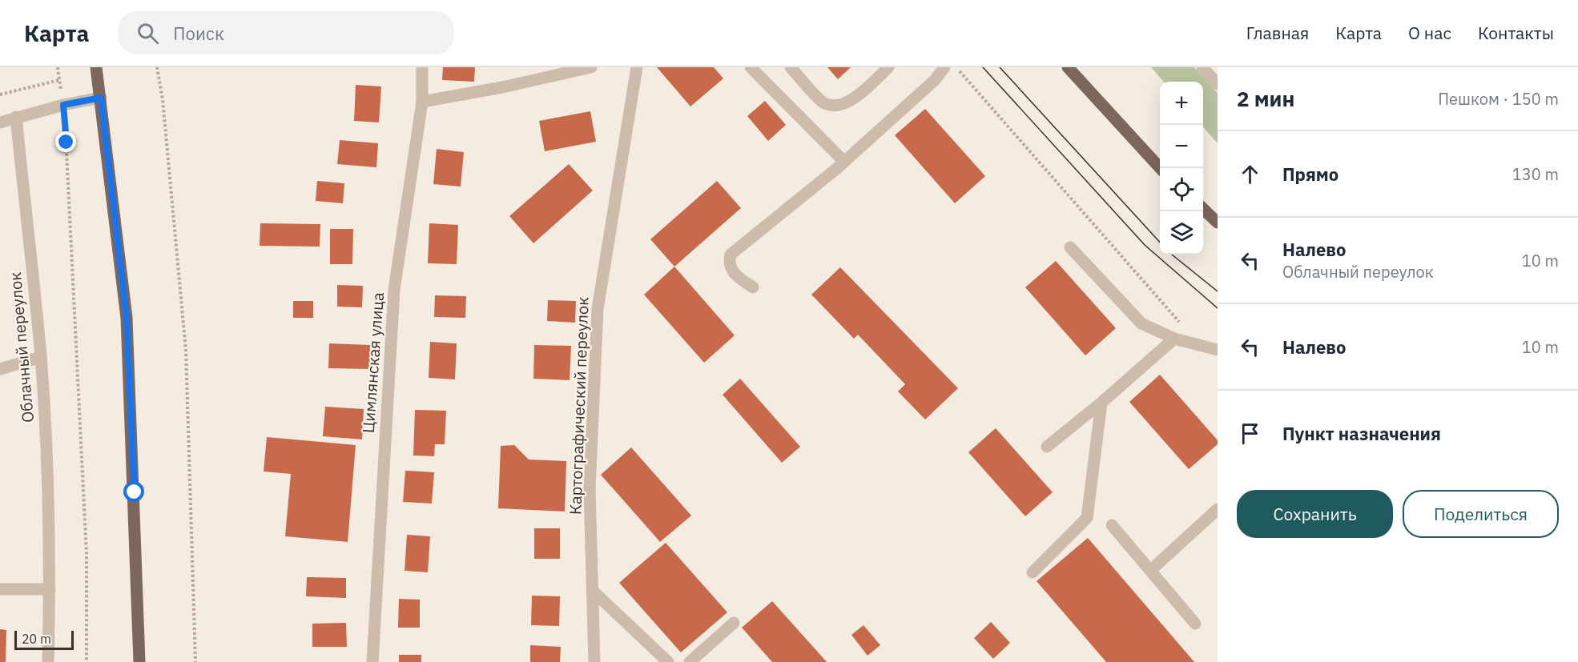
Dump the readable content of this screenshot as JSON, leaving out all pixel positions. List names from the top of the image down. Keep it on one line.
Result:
{"streets":{"street":["Облачный переулок","Цимлянская улица","Картографический переулок"]},"scale_bar":"20 m","page":{"header":"Карта","search":"Поиск","nav":["Главная","Карта","О нас","Контакты"],"heading":["2 мин","Пешком · 150 m"],"map_buttons":["+","−"],"list":[["Прямо","130 m"],["Налево","Облачный переулок","10 m"],["Налево","10 m"],"Пункт назначения"],"buttons":["Сохранить","Поделиться"],"scale":"20 m"}}
